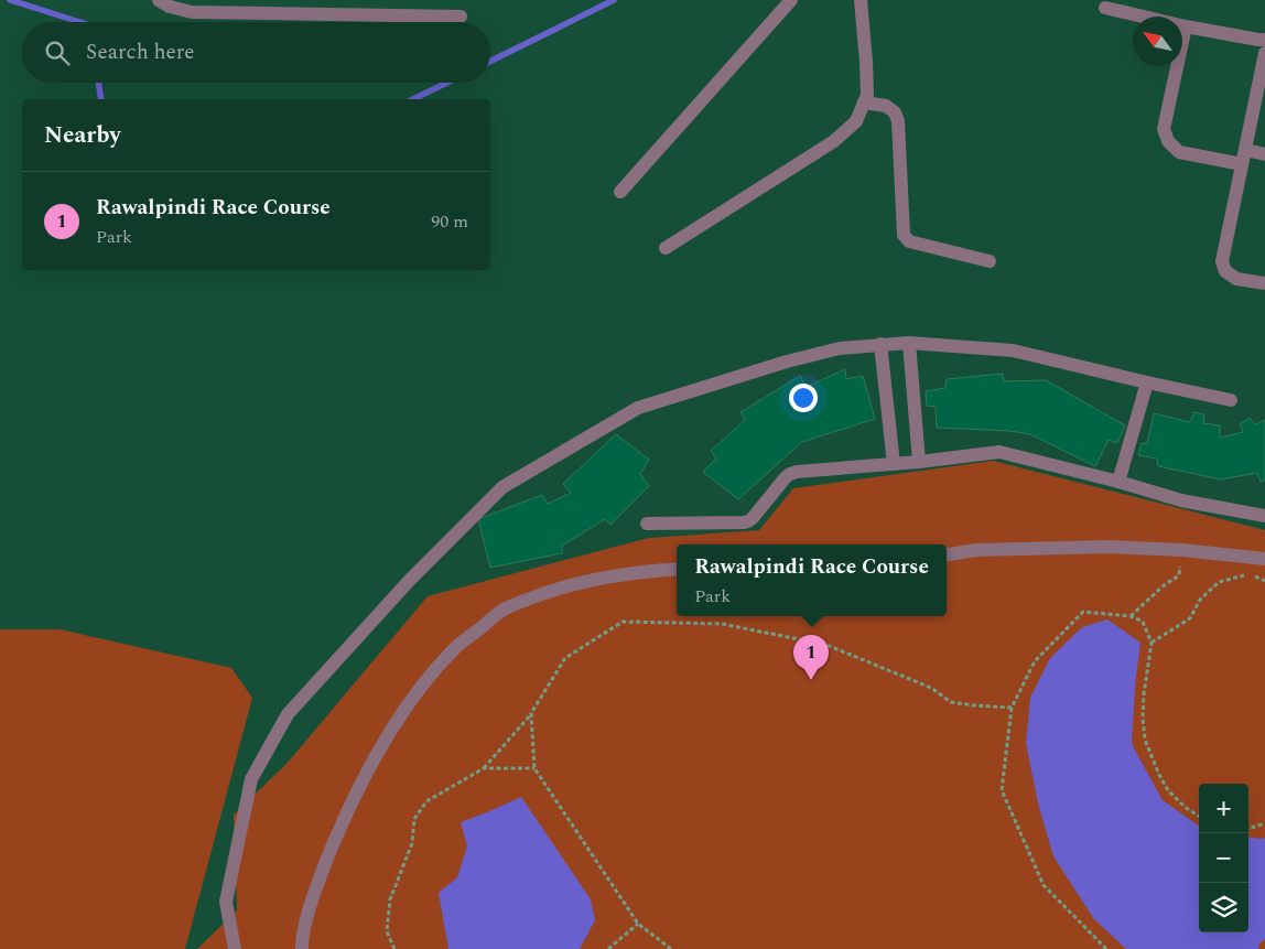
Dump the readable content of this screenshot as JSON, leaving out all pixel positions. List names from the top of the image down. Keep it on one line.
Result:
{"north":"top left","page":{"search":"Search here","heading":"Nearby","list":[{"mark":"1","name":"Rawalpindi Race Course","note":"Park","value":"90 m"}],"popup":["Rawalpindi Race Course","Park"],"pins":"1","map_buttons":["+","−"]}}
